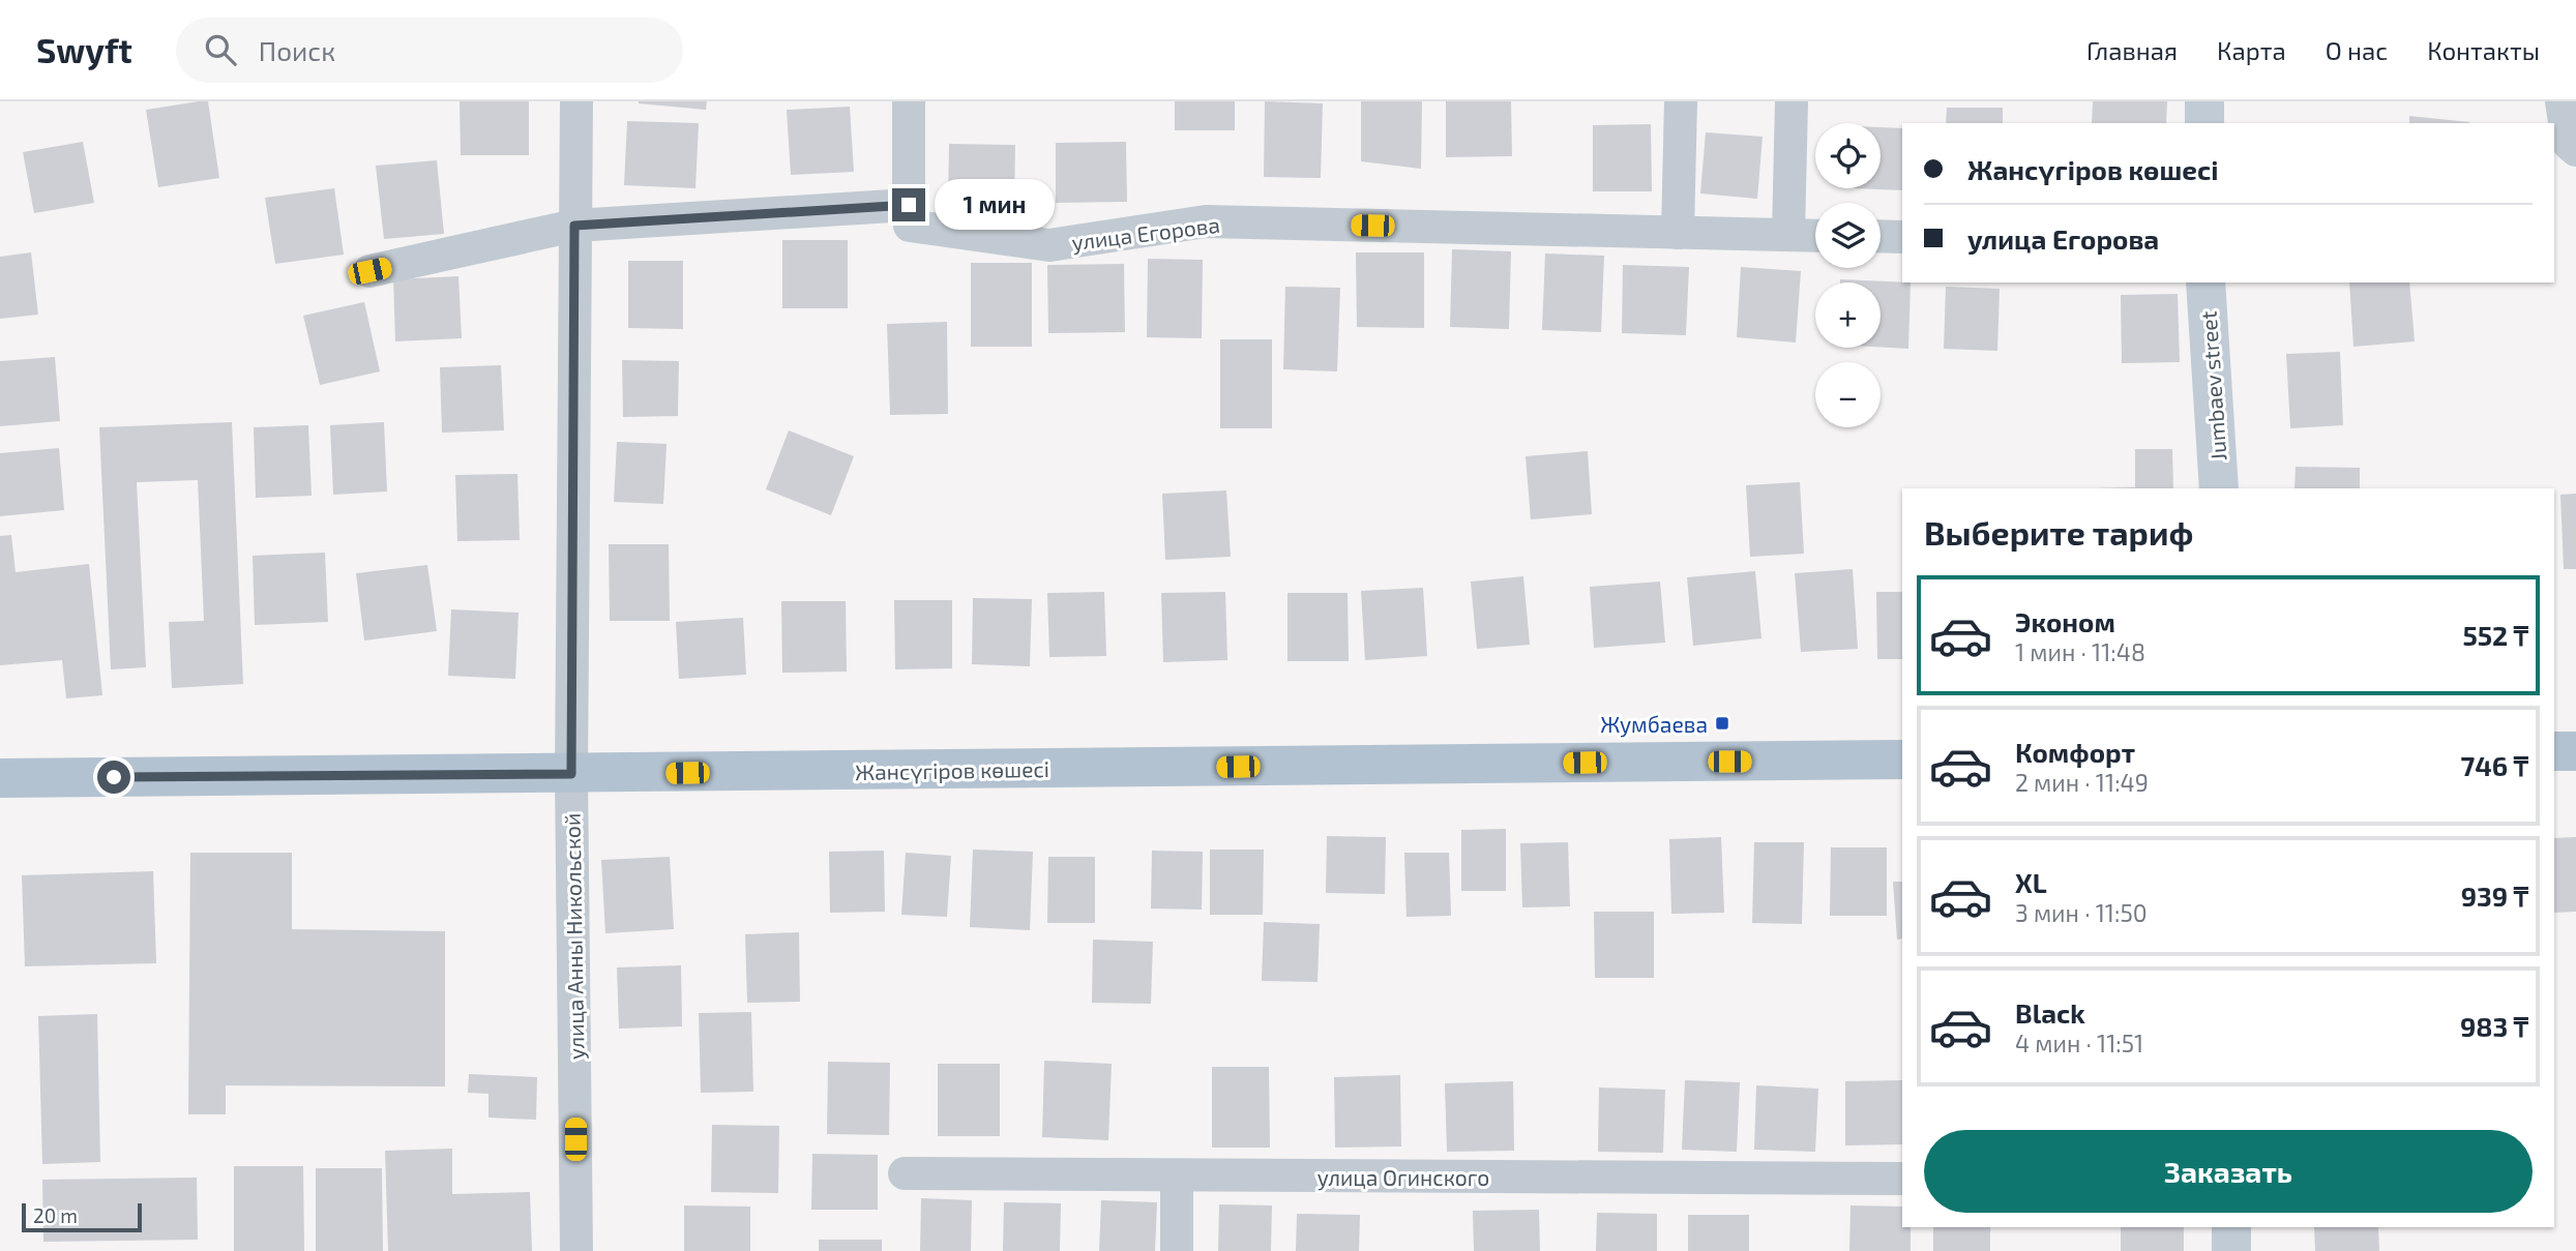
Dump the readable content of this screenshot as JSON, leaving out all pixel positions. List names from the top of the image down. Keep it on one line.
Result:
{"streets":{"main road":["Jumbaev street","Жансүгіров көшесі"],"street":["улица Егорова","улица Анны Никольской","улица Огинского"]},"crossings":[["Жансүгіров көшесі","улица Анны Никольской"]],"places":{"transit":["Жумбаева"]},"scale_bar":"20 m","page":{"header":"Swyft","search":"Поиск","nav":["Главная","Карта","О нас","Контакты"],"map_buttons":["+","−"],"banner":["Жансүгіров көшесі","улица Егорова"],"bubble":"1 мин","heading":"Выберите тариф","list":[{"name":"Эконом","note":"1 мин · 11:48","value":"552 ₸"},{"name":"Комфорт","note":"2 мин · 11:49","value":"746 ₸"},{"name":"XL","note":"3 мин · 11:50","value":"939 ₸"},{"name":"Black","note":"4 мин · 11:51","value":"983 ₸"}],"buttons":"Заказать","scale":"20 m"}}
